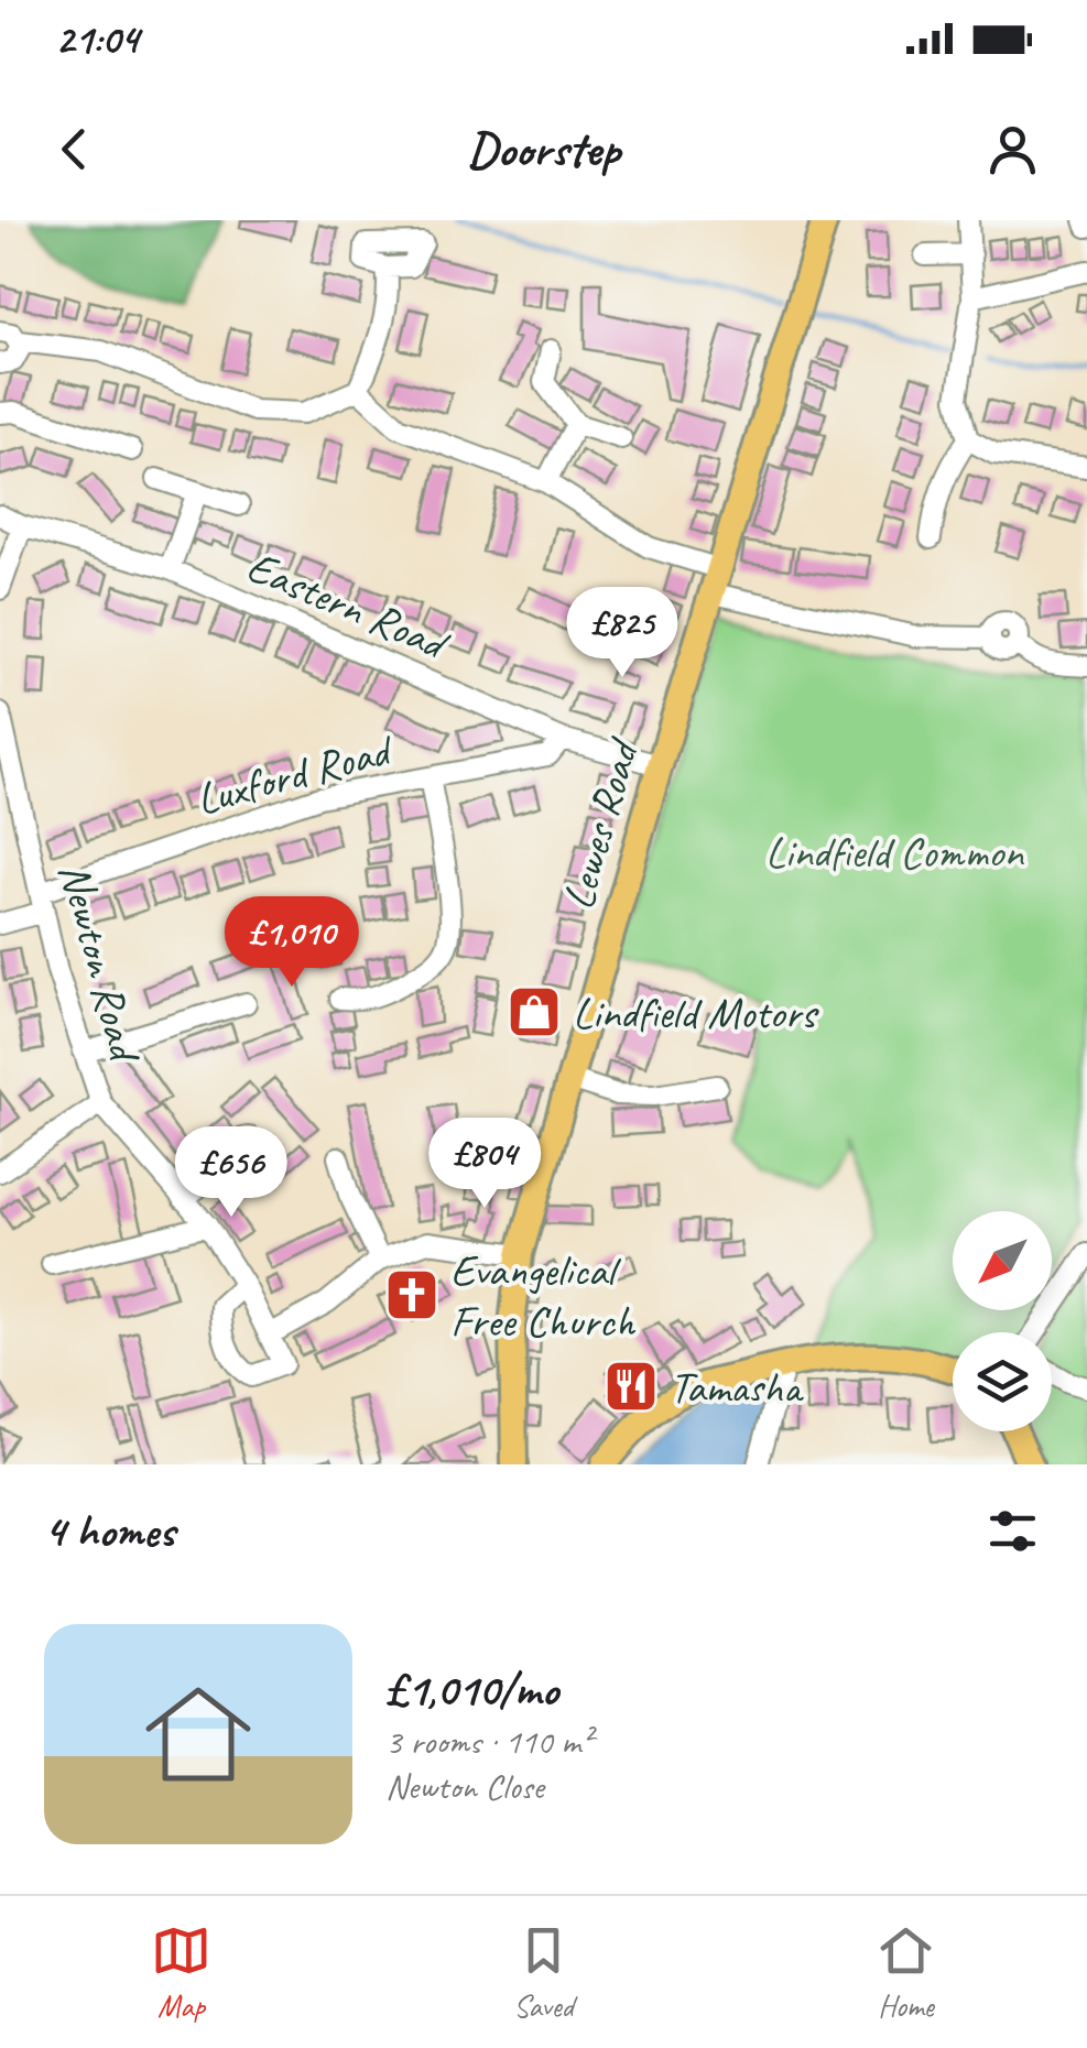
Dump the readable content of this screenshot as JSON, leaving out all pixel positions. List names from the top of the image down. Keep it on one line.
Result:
{"streets":{"main road":["Lewes Road"],"street":["Eastern Road","Luxford Road","Newton Road"]},"crossings":[["Eastern Road","Luxford Road"],["Eastern Road","Lewes Road"],["Luxford Road","Newton Road"]],"parks":["Lindfield Common"],"places":{"shop":["Lindfield Motors"],"church":["Evangelical Free Church"],"restaurant":["Tamasha"]},"north":"bottom left","page":{"status":"21:04","header":"Doorstep","price":["£825","£1,010","£804","£656"],"heading":"4 homes","list":[{"name":"£1,010/mo","note":"3 rooms · 110 m² · Newton Close"}],"tabs":["Map","Saved","Home"]}}
